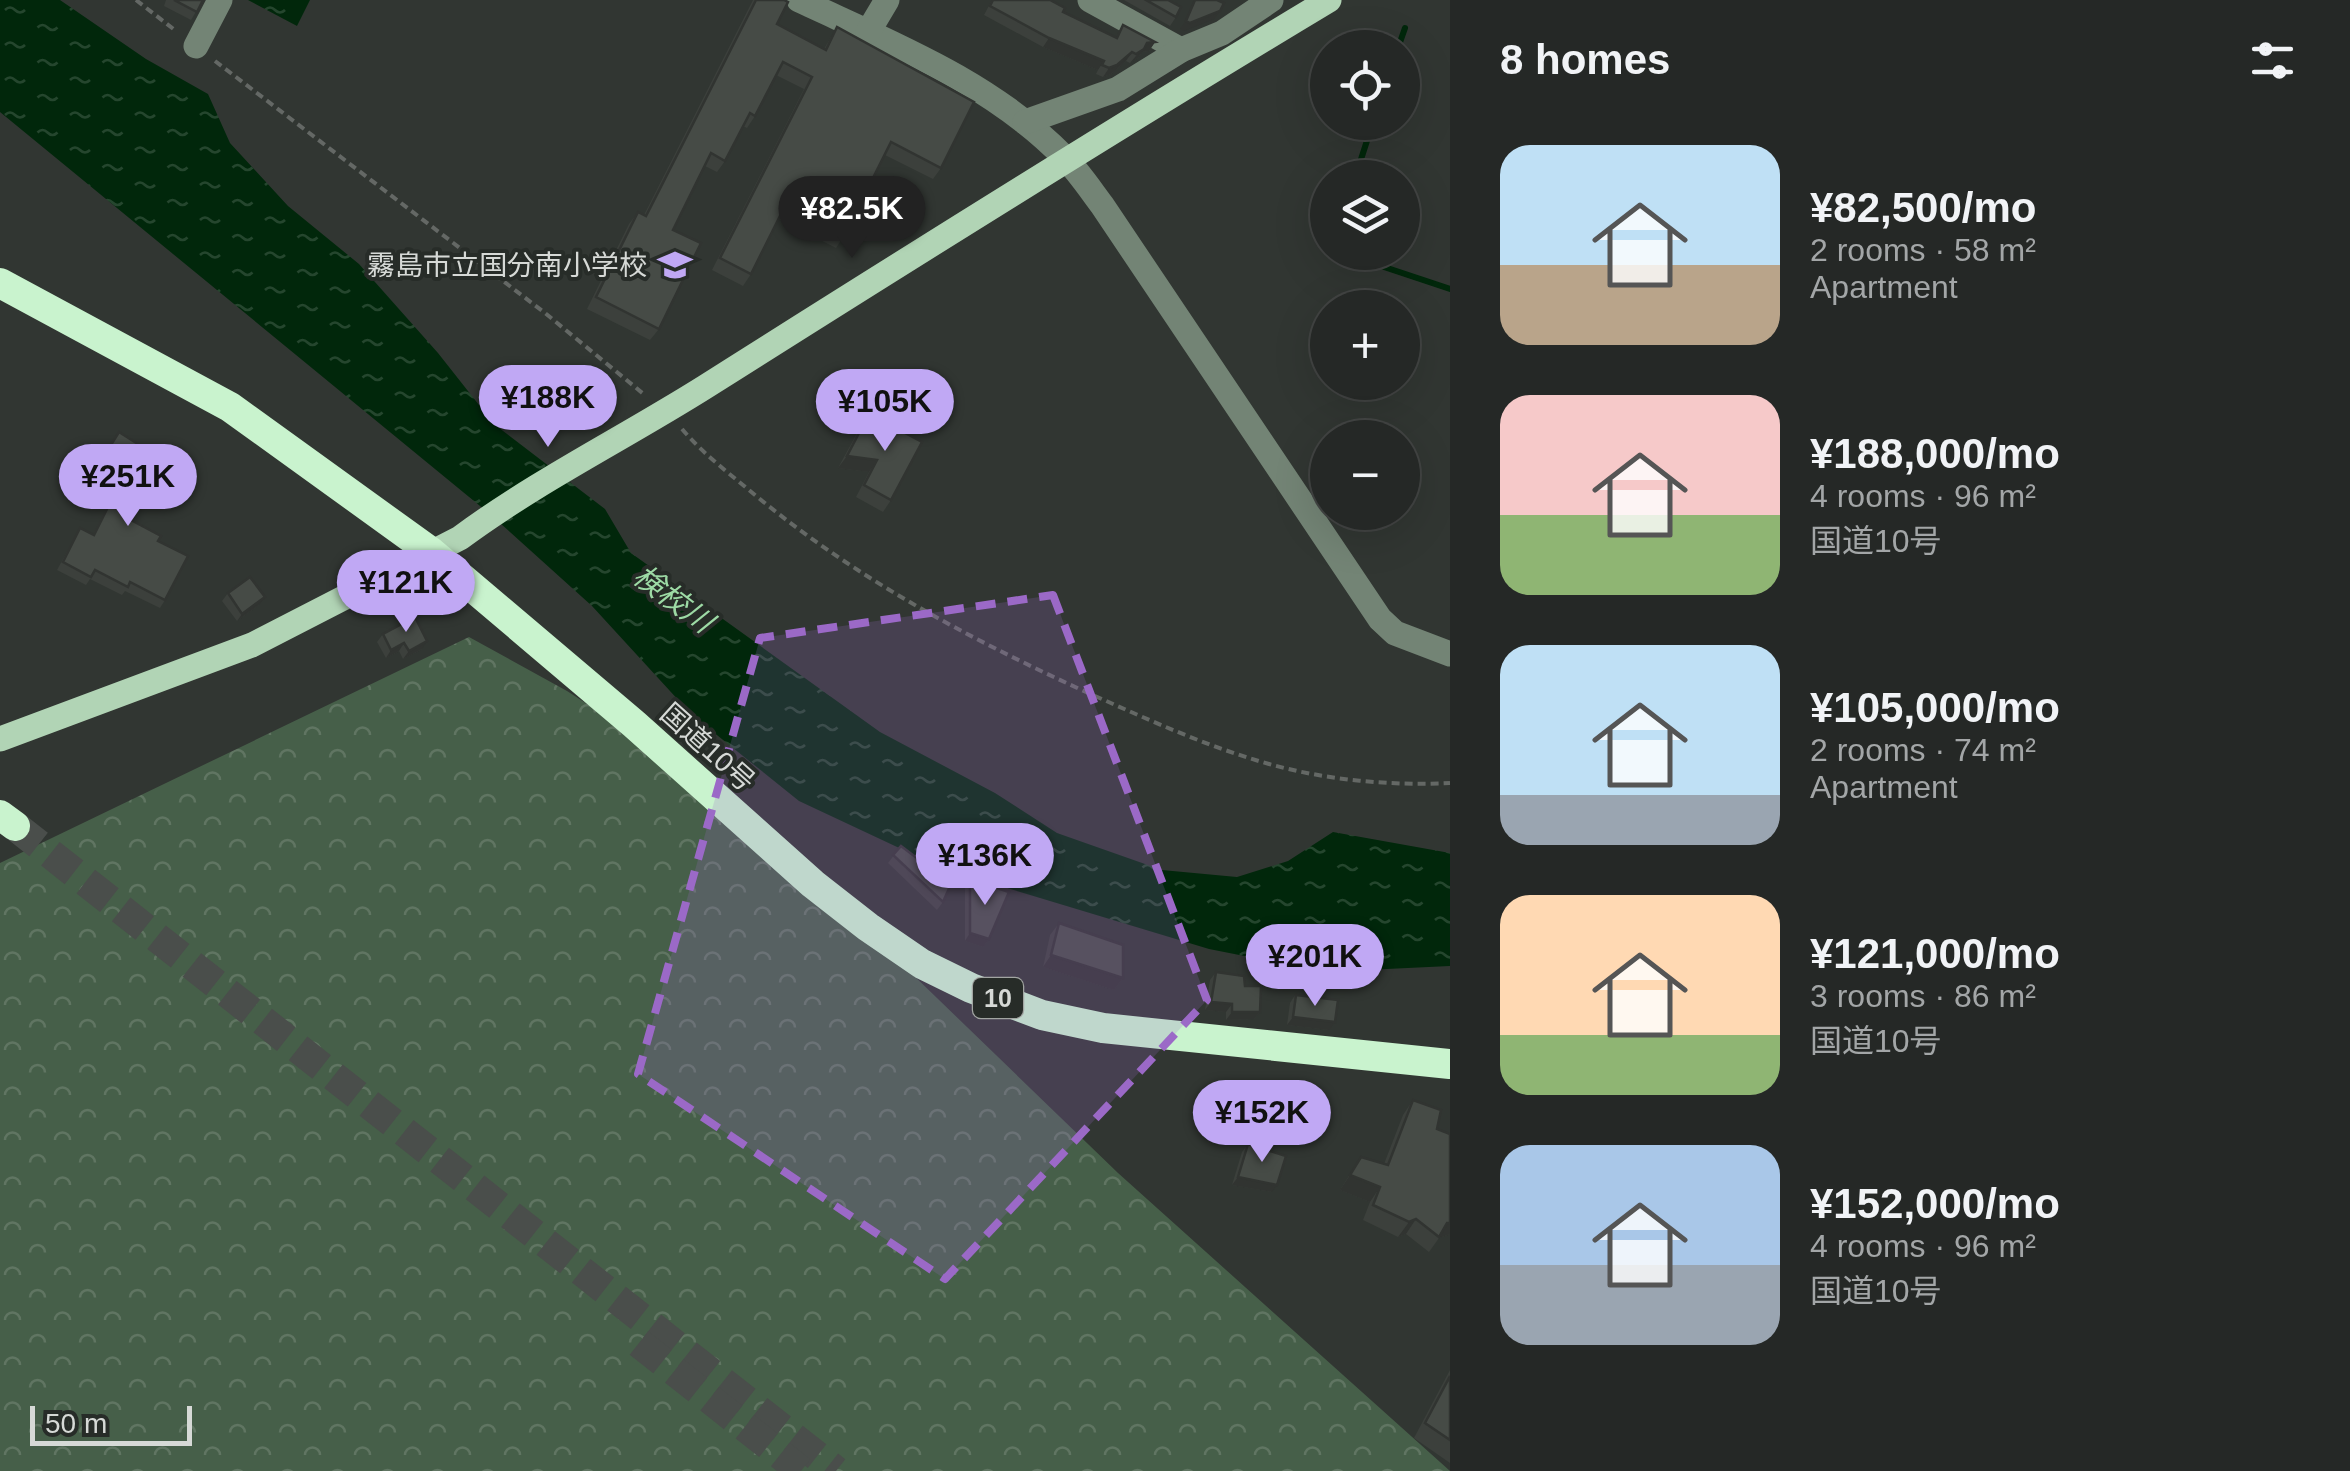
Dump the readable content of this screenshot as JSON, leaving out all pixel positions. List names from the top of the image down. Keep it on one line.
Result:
{"streets":{"highway":["国道10号","10"]},"water":["検校川"],"places":{"school or university":["霧島市立国分南小学校"]},"scale_bar":"50 m","page":{"heading":"8 homes","map_buttons":["+","−"],"list":[{"name":"¥82,500/mo","note":"2 rooms · 58 m² · Apartment"},{"name":"¥188,000/mo","note":"4 rooms · 96 m² · 国道10号"},{"name":"¥105,000/mo","note":"2 rooms · 74 m² · Apartment"},{"name":"¥121,000/mo","note":"3 rooms · 86 m² · 国道10号"},{"name":"¥152,000/mo","note":"4 rooms · 96 m² · 国道10号"}],"price":["¥82.5K","¥188K","¥105K","¥251K","¥121K","¥136K","¥201K","¥152K"],"scale":"50 m"}}
